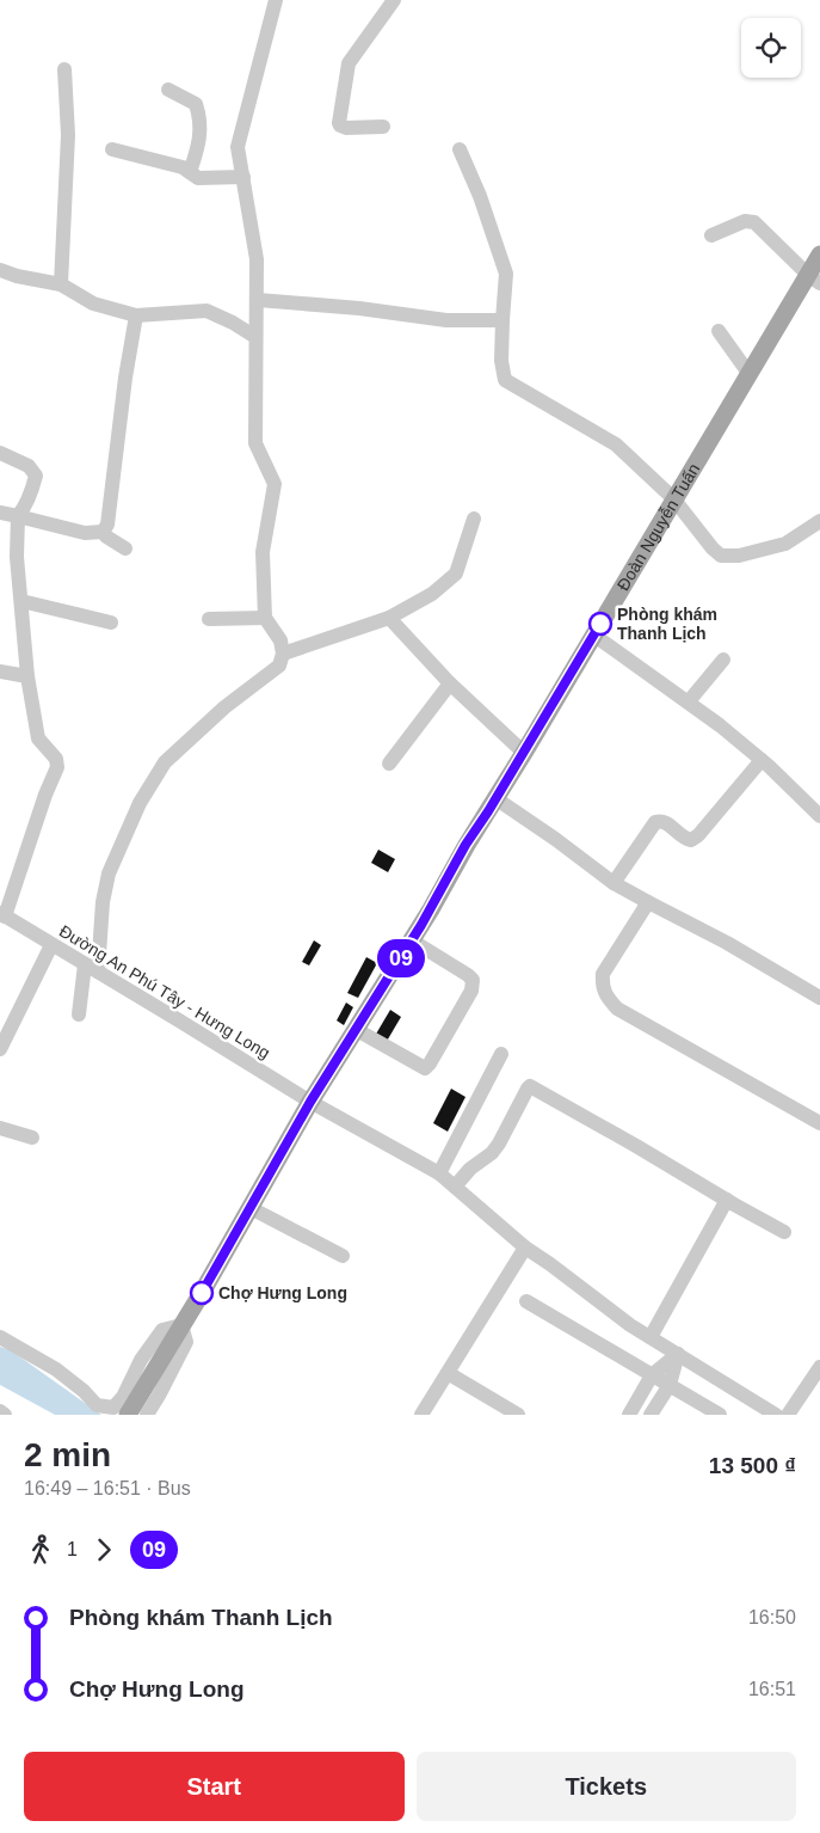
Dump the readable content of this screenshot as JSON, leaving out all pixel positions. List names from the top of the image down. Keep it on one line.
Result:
{"streets":{"main road":["Đoàn Nguyễn Tuấn"],"street":["Đường An Phú Tây - Hưng Long"]},"crossings":[["Đoàn Nguyễn Tuấn","Đường An Phú Tây - Hưng Long"]],"places":["Phòng khám Thanh Lịch","Chợ Hưng Long"],"lines":["bus line 09"],"page":{"on_map":"09","heading":["2 min","16:49 – 16:51 · Bus","13 500 ₫"],"legs":["1","09"],"list":[{"name":"Phòng khám Thanh Lịch","value":"16:50"},{"name":"Chợ Hưng Long","value":"16:51"}],"buttons":["Start","Tickets"]}}
